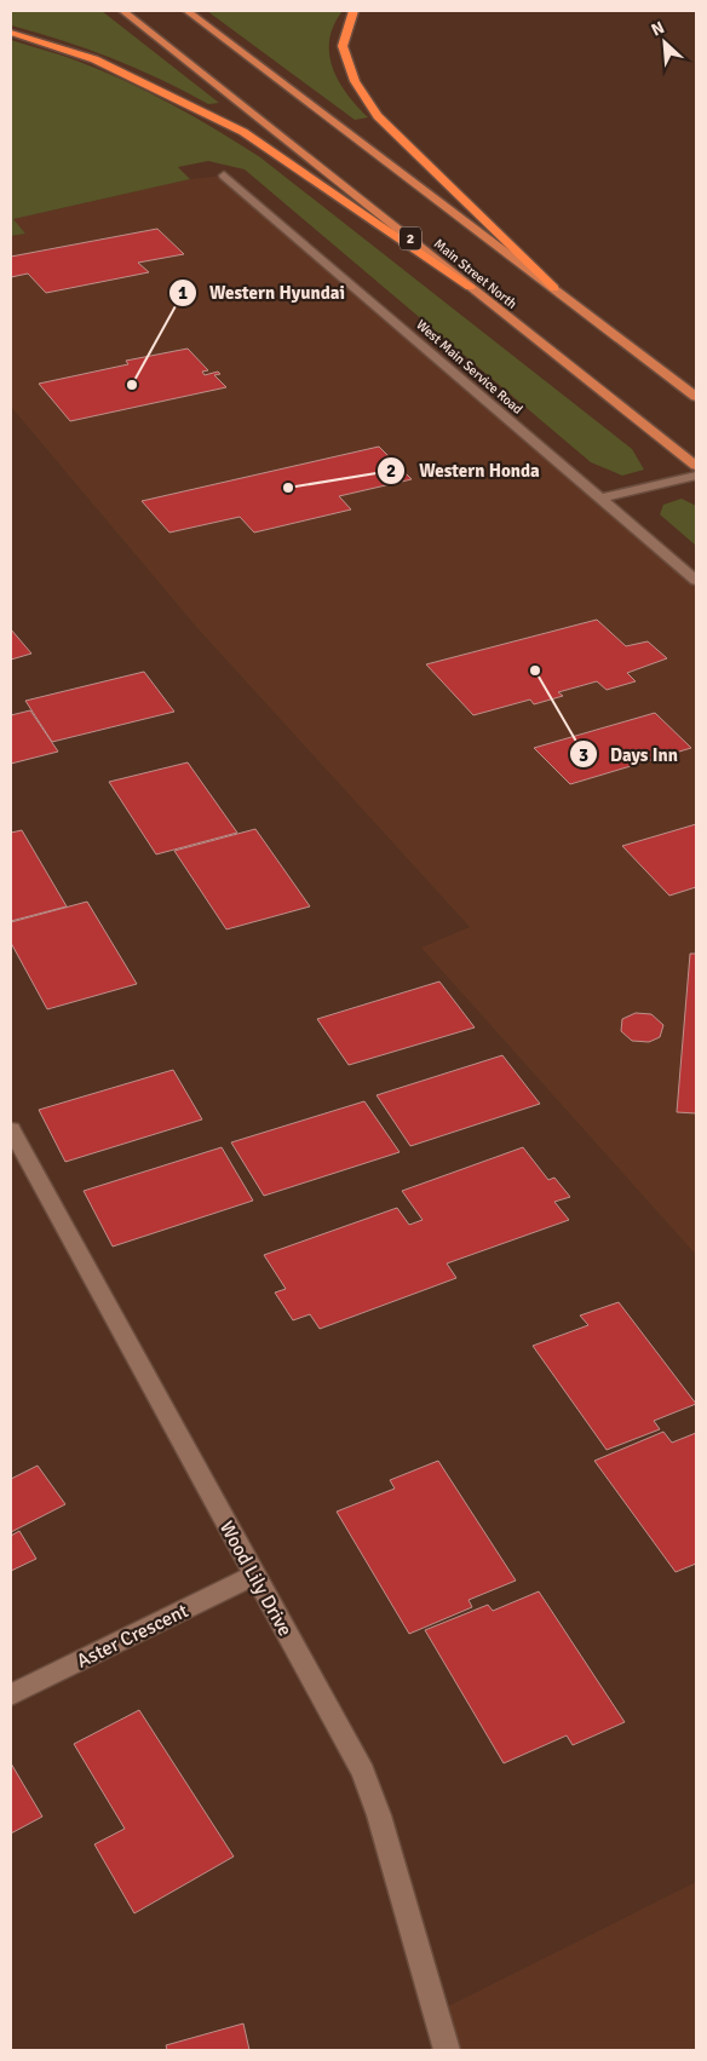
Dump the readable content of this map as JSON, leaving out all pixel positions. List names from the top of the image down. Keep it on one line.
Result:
{"streets":{"main road":["2","Main Street North"],"street":["West Main Service Road","Wood Lily Drive","Aster Crescent"]},"crossings":[["Wood Lily Drive","Aster Crescent"]],"places":["Western Hyundai","Western Honda","Days Inn"],"north":"top left"}
